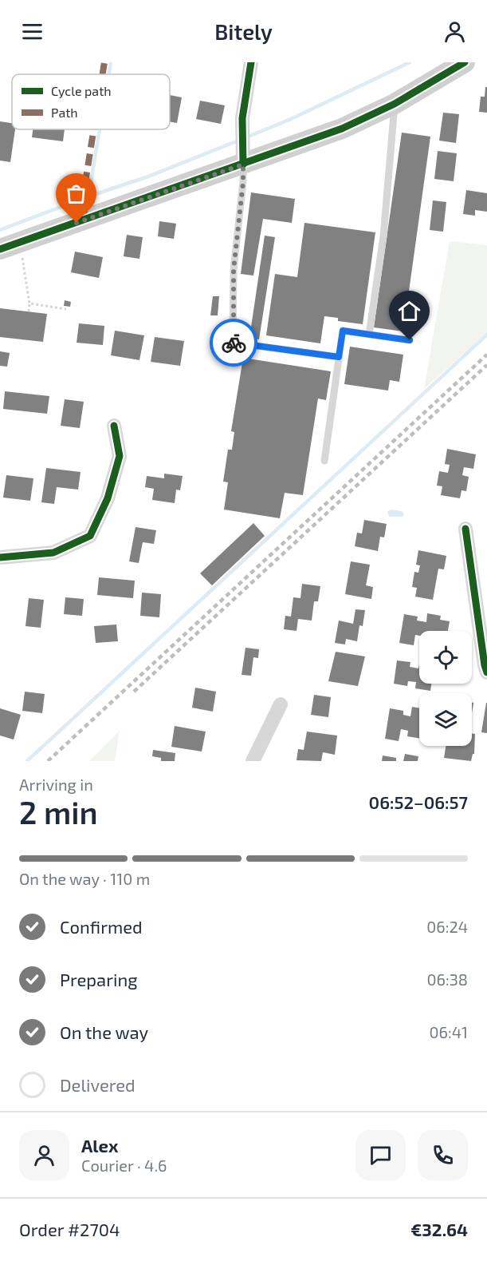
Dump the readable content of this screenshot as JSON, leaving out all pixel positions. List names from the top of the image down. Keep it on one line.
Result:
{"legend":["Cycle path","Path"],"page":{"header":"Bitely","heading":["2 min","Arriving in","06:52–06:57"],"panel":["Alex","Courier · 4.6","Order #2704","€32.64"],"bar":"On the way · 110 m","list":[["Confirmed","06:24"],["Preparing","06:38"],["On the way","06:41"],"Delivered"]}}
